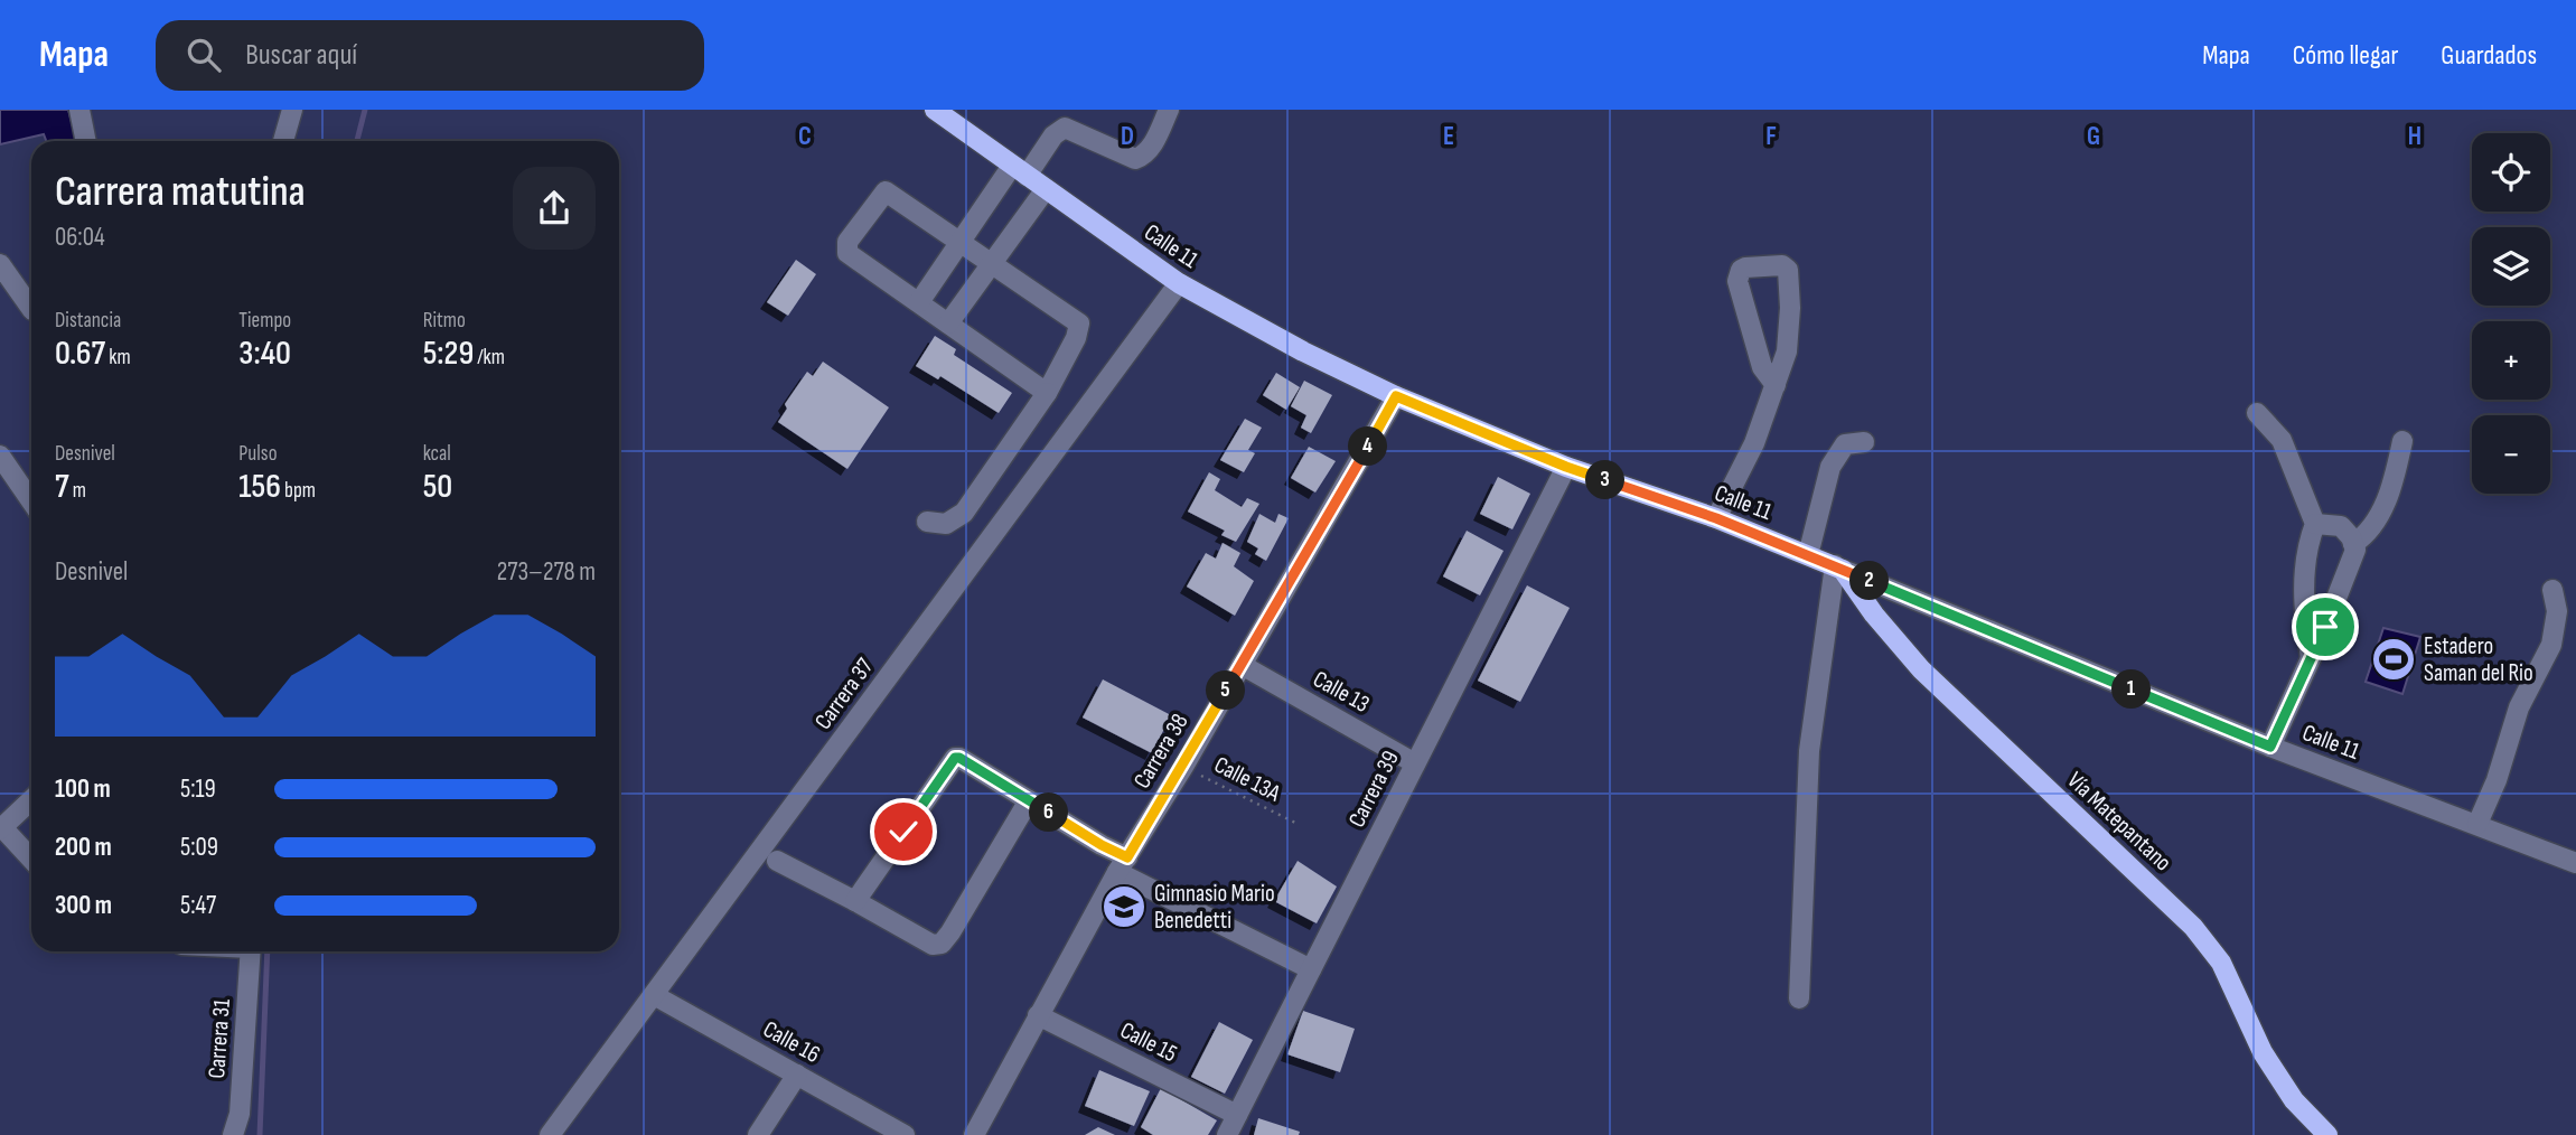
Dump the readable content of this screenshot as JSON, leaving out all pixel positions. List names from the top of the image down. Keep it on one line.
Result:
{"streets":{"main road":["Calle 11","Vía Matepantano"],"street":["Calle 13","Carrera 37","Carrera 38","Carrera 39","Carrera 31","Calle 16","Calle 15"],"path":["Calle 13A"]},"crossings":[["Calle 11","Carrera 37"],["Calle 11","Carrera 38"],["Calle 11","Carrera 39"],["Calle 11","Vía Matepantano"],["Calle 13","Carrera 38"],["Calle 13","Carrera 39"],["Carrera 37","Calle 16"],["Carrera 38","Calle 13A"],["Carrera 38","Calle 15"],["Carrera 39","Calle 15"]],"places":{"sports":["Estadero Saman del Rio"],"school or university":["Gimnasio Mario Benedetti"]},"page":{"header":"Mapa","search":"Buscar aquí","nav":["Mapa","Cómo llegar","Guardados"],"map_buttons":["+","−"],"heading":["Carrera matutina","06:04"],"stats":[["Distancia","0.67 km"],["Tiempo","3:40"],["Ritmo","5:29 /km"],["Desnivel","7 m"],["Pulso","156 bpm"],["kcal","50"]],"pins":["4","3","2","1","5","6"],"chart":["Desnivel","273–278 m"],"list":[{"name":"100 m","note":"5:19"},{"name":"200 m","note":"5:09"},{"name":"300 m","note":"5:47"}]},"grid":{"columns":["C","D","E","F","G","H"]}}
